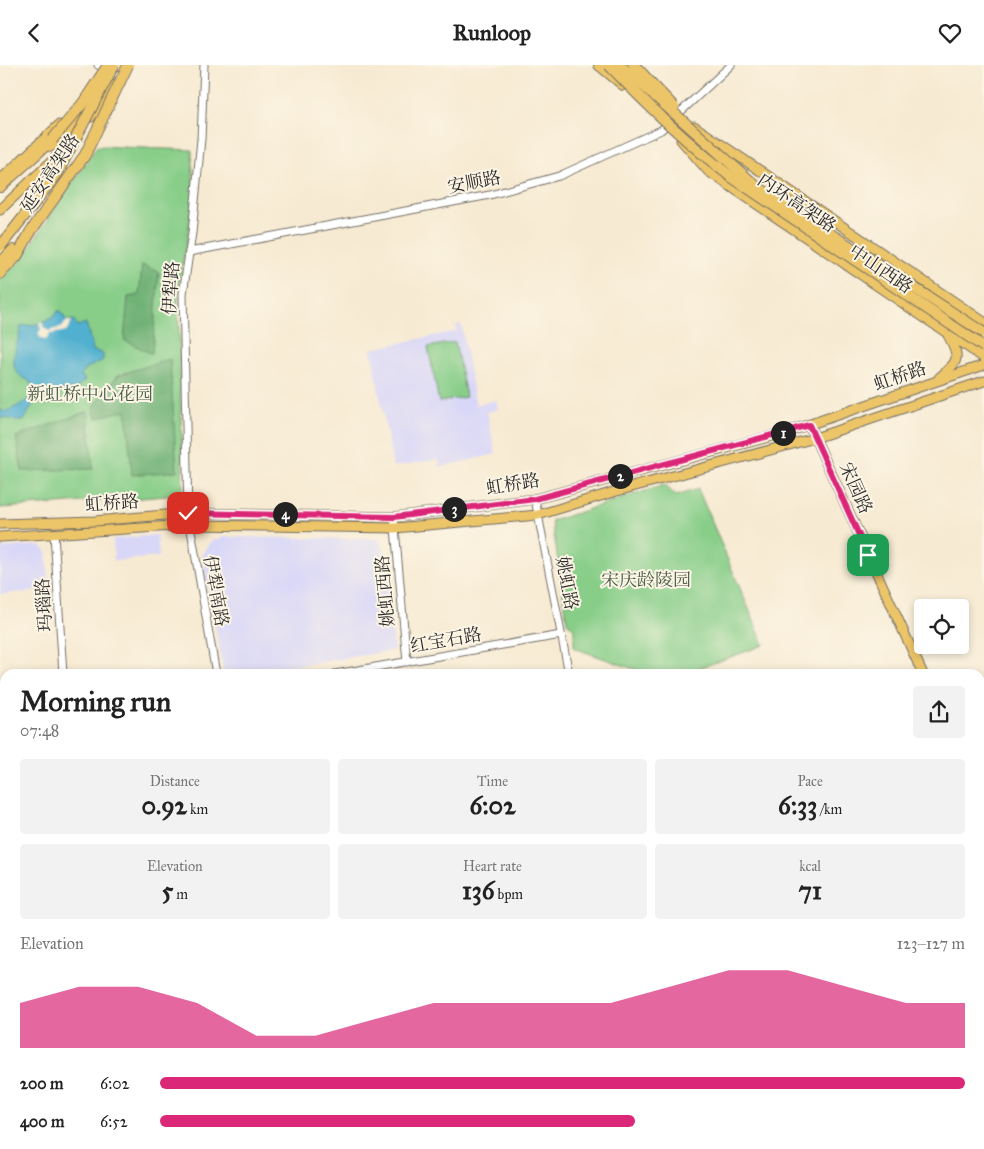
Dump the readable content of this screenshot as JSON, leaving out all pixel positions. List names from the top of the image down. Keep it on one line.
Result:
{"streets":{"highway":["延安高架路","内环高架路"],"main road":["中山西路","虹桥路","宋园路"],"street":["安顺路","伊犁路","姚虹路","伊犁南路","姚虹西路","玛瑙路","红宝石路"]},"crossings":[["安顺路","中山西路"],["安顺路","伊犁路"],["内环高架路","中山西路"],["伊犁路","虹桥路"],["伊犁路","伊犁南路"],["虹桥路","宋园路"],["虹桥路","姚虹路"],["虹桥路","伊犁南路"],["虹桥路","姚虹西路"],["虹桥路","玛瑙路"],["姚虹路","红宝石路"],["姚虹西路","红宝石路"]],"parks":["新虹桥中心花园","宋庆龄陵园"],"page":{"header":"Runloop","pins":["1","2","3","4"],"heading":["Morning run","07:48"],"stats":[["Distance","0.92 km"],["Time","6:02"],["Pace","6:33 /km"],["Elevation","5 m"],["Heart rate","136 bpm"],["kcal","71"]],"chart":["Elevation","123–127 m"],"list":[{"name":"200 m","note":"6:02"},{"name":"400 m","note":"6:52"}]}}
